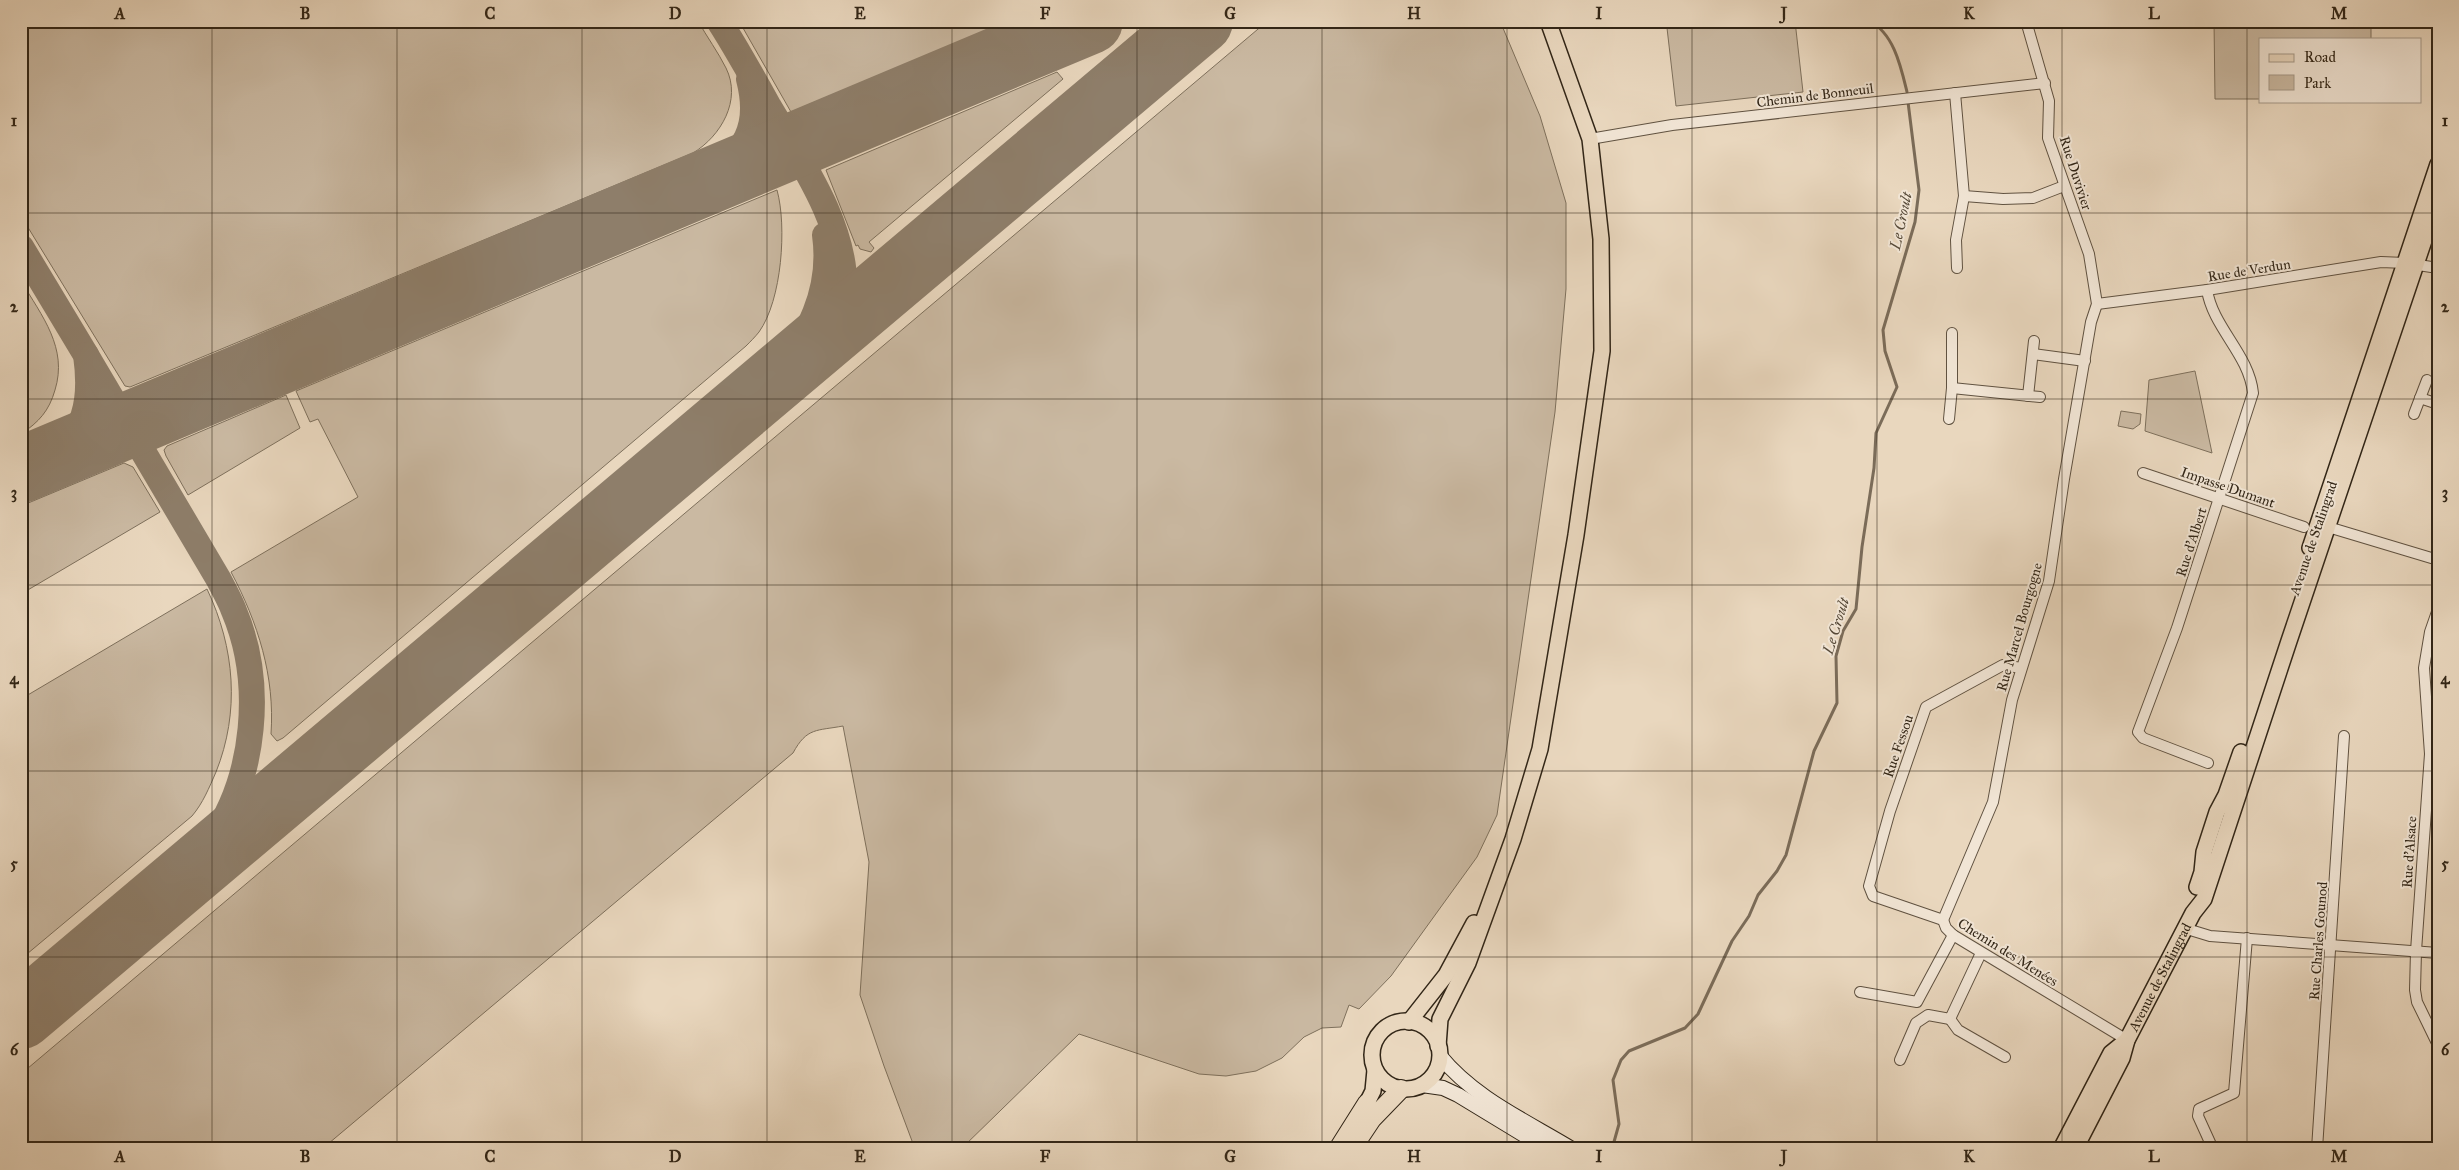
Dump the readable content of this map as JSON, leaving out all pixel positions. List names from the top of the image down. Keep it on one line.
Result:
{"streets":{"main road":["Avenue de Stalingrad"],"street":["Chemin de Bonneuil","Rue Duvivier","Rue de Verdun","Impasse Dumant","Rue d'Albert","Rue Marcel Bourgogne","Rue Fessou","Rue d'Alsace","Rue Charles Gounod","Chemin des Menées"]},"crossings":[["Chemin de Bonneuil","Rue Duvivier"],["Rue Duvivier","Rue de Verdun"],["Rue Duvivier","Rue Marcel Bourgogne"],["Rue de Verdun","Avenue de Stalingrad"],["Rue de Verdun","Rue d'Albert"],["Rue de Verdun","Rue Marcel Bourgogne"],["Impasse Dumant","Rue d'Albert"],["Avenue de Stalingrad","Chemin des Menées"],["Rue Marcel Bourgogne","Rue Fessou"],["Rue Marcel Bourgogne","Chemin des Menées"],["Rue Fessou","Chemin des Menées"]],"water":["Le Croult"],"legend":["Road","Park"],"grid":{"columns":["A","B","C","D","E","F","G","H","I","J","K","L","M"],"rows":["1","2","3","4","5","6"]}}
